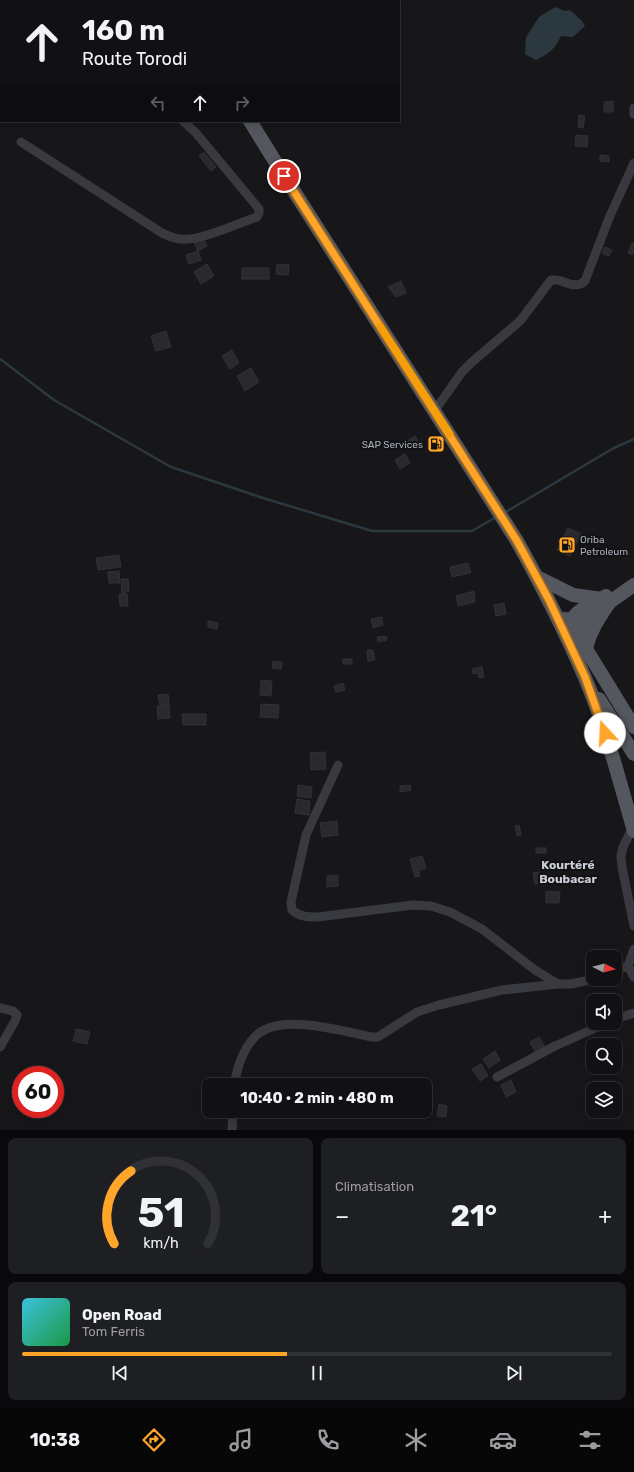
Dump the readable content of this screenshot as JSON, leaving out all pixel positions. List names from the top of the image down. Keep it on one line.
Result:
{"districts":["Kourtéré Boubacar"],"places":{"fuel station":["SAP Services","Oriba Petroleum"]},"north":"right","page":{"turn":["160 m","Route Torodi"],"limit":"60","trip":"10:40 · 2 min · 480 m","tile":"Climatisation","heat":["−","21°","+"],"song":["Open Road","Tom Ferris"],"tabs":"10:38","gauge":["51","km/h"]}}
